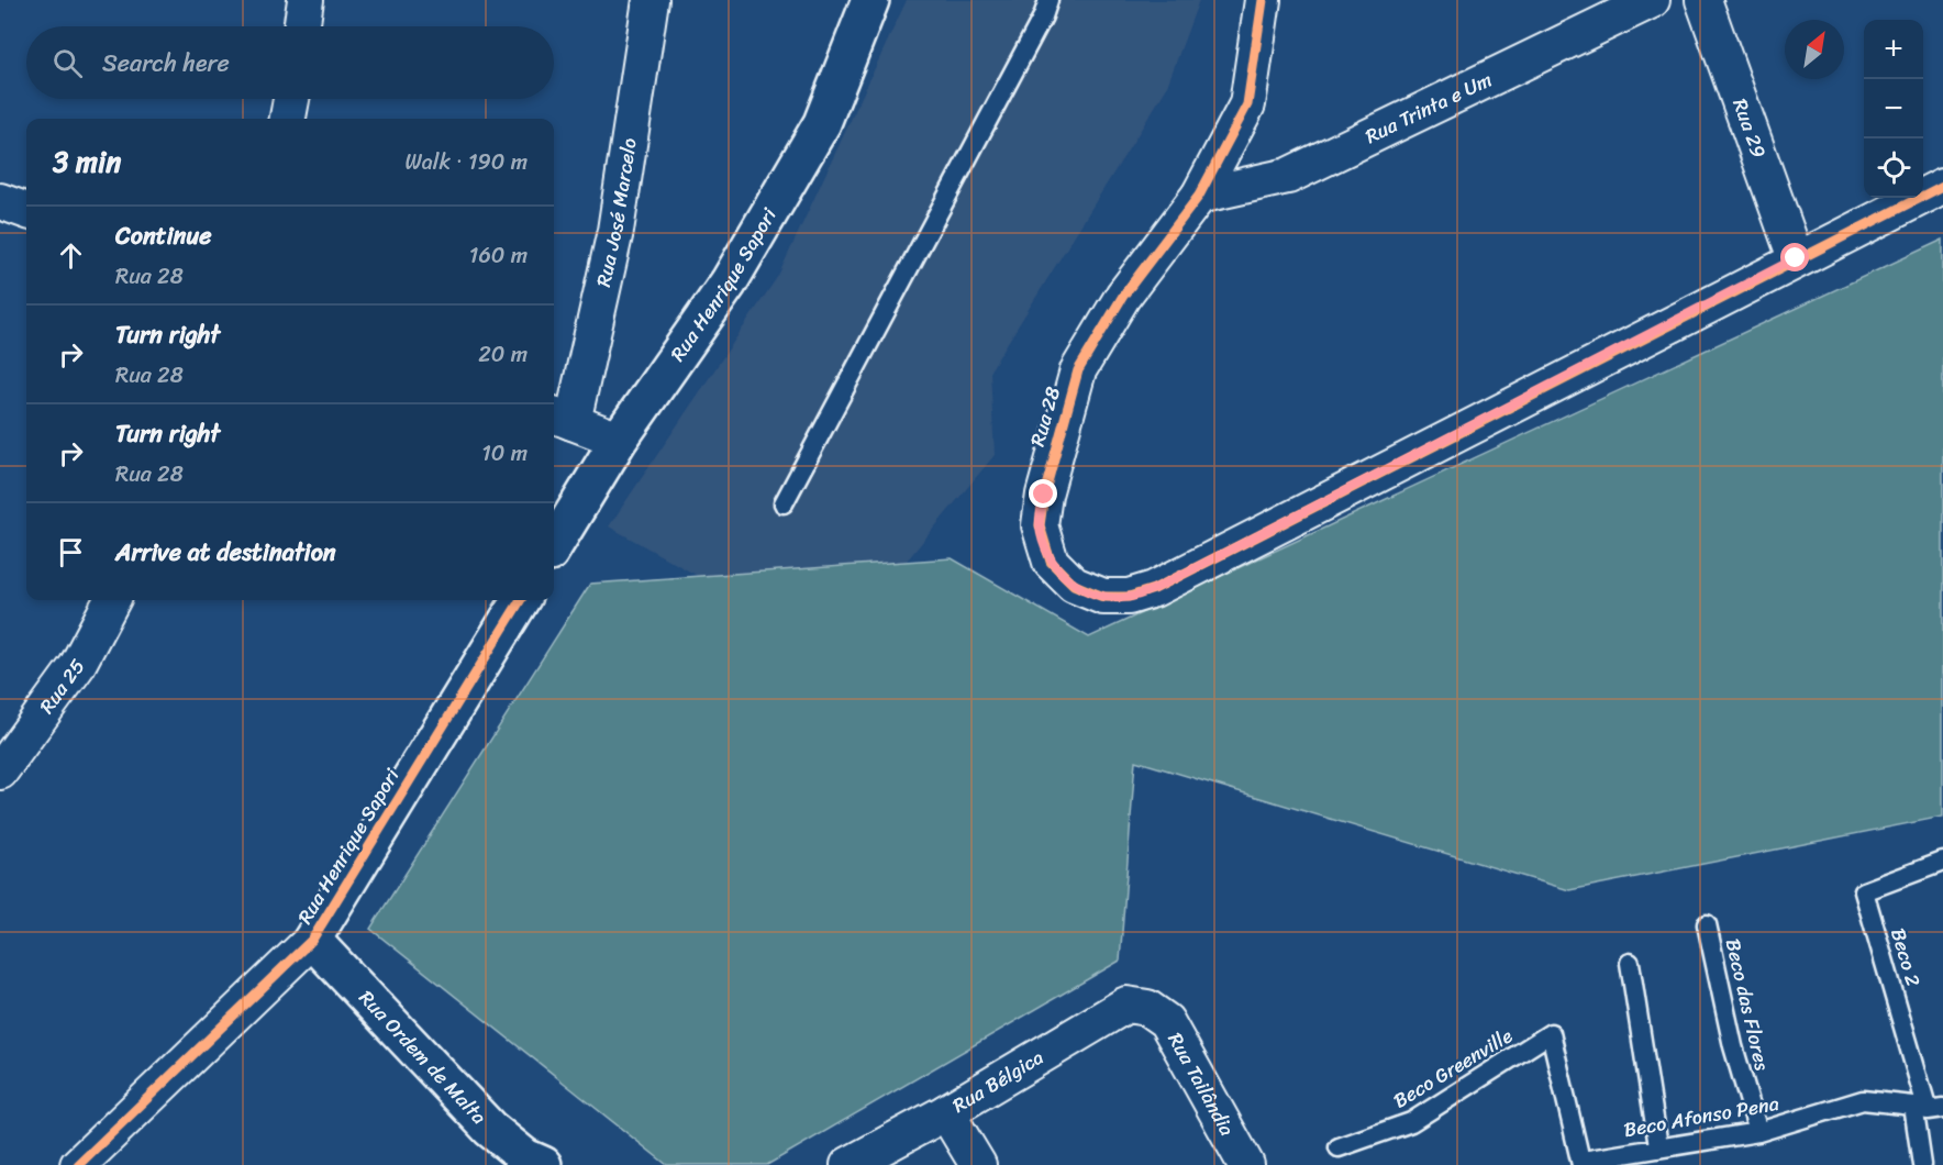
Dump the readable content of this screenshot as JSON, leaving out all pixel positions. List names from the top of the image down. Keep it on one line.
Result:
{"streets":{"street":["Rua Trinta e Um","Rua 29","Rua José Marcelo","Rua Henrique Sapori","Rua 28","Rua 25","Rua Ordem de Malta","Rua Bélgica","Rua Tailândia"],"lane":["Beco 2","Beco das Flores","Beco Greenville","Beco Afonso Pena"]},"crossings":[["Rua Trinta e Um","Rua 28"],["Rua 29","Rua 28"],["Rua Henrique Sapori","Rua Ordem de Malta"],["Beco 2","Beco Afonso Pena"],["Beco das Flores","Beco Afonso Pena"],["Beco Greenville","Beco Afonso Pena"],["Rua Bélgica","Rua Tailândia"]],"north":"top right","page":{"map_buttons":["+","−"],"search":"Search here","heading":["3 min","Walk · 190 m"],"list":[["Continue","Rua 28","160 m"],["Turn right","Rua 28","20 m"],["Turn right","Rua 28","10 m"],"Arrive at destination"]}}
